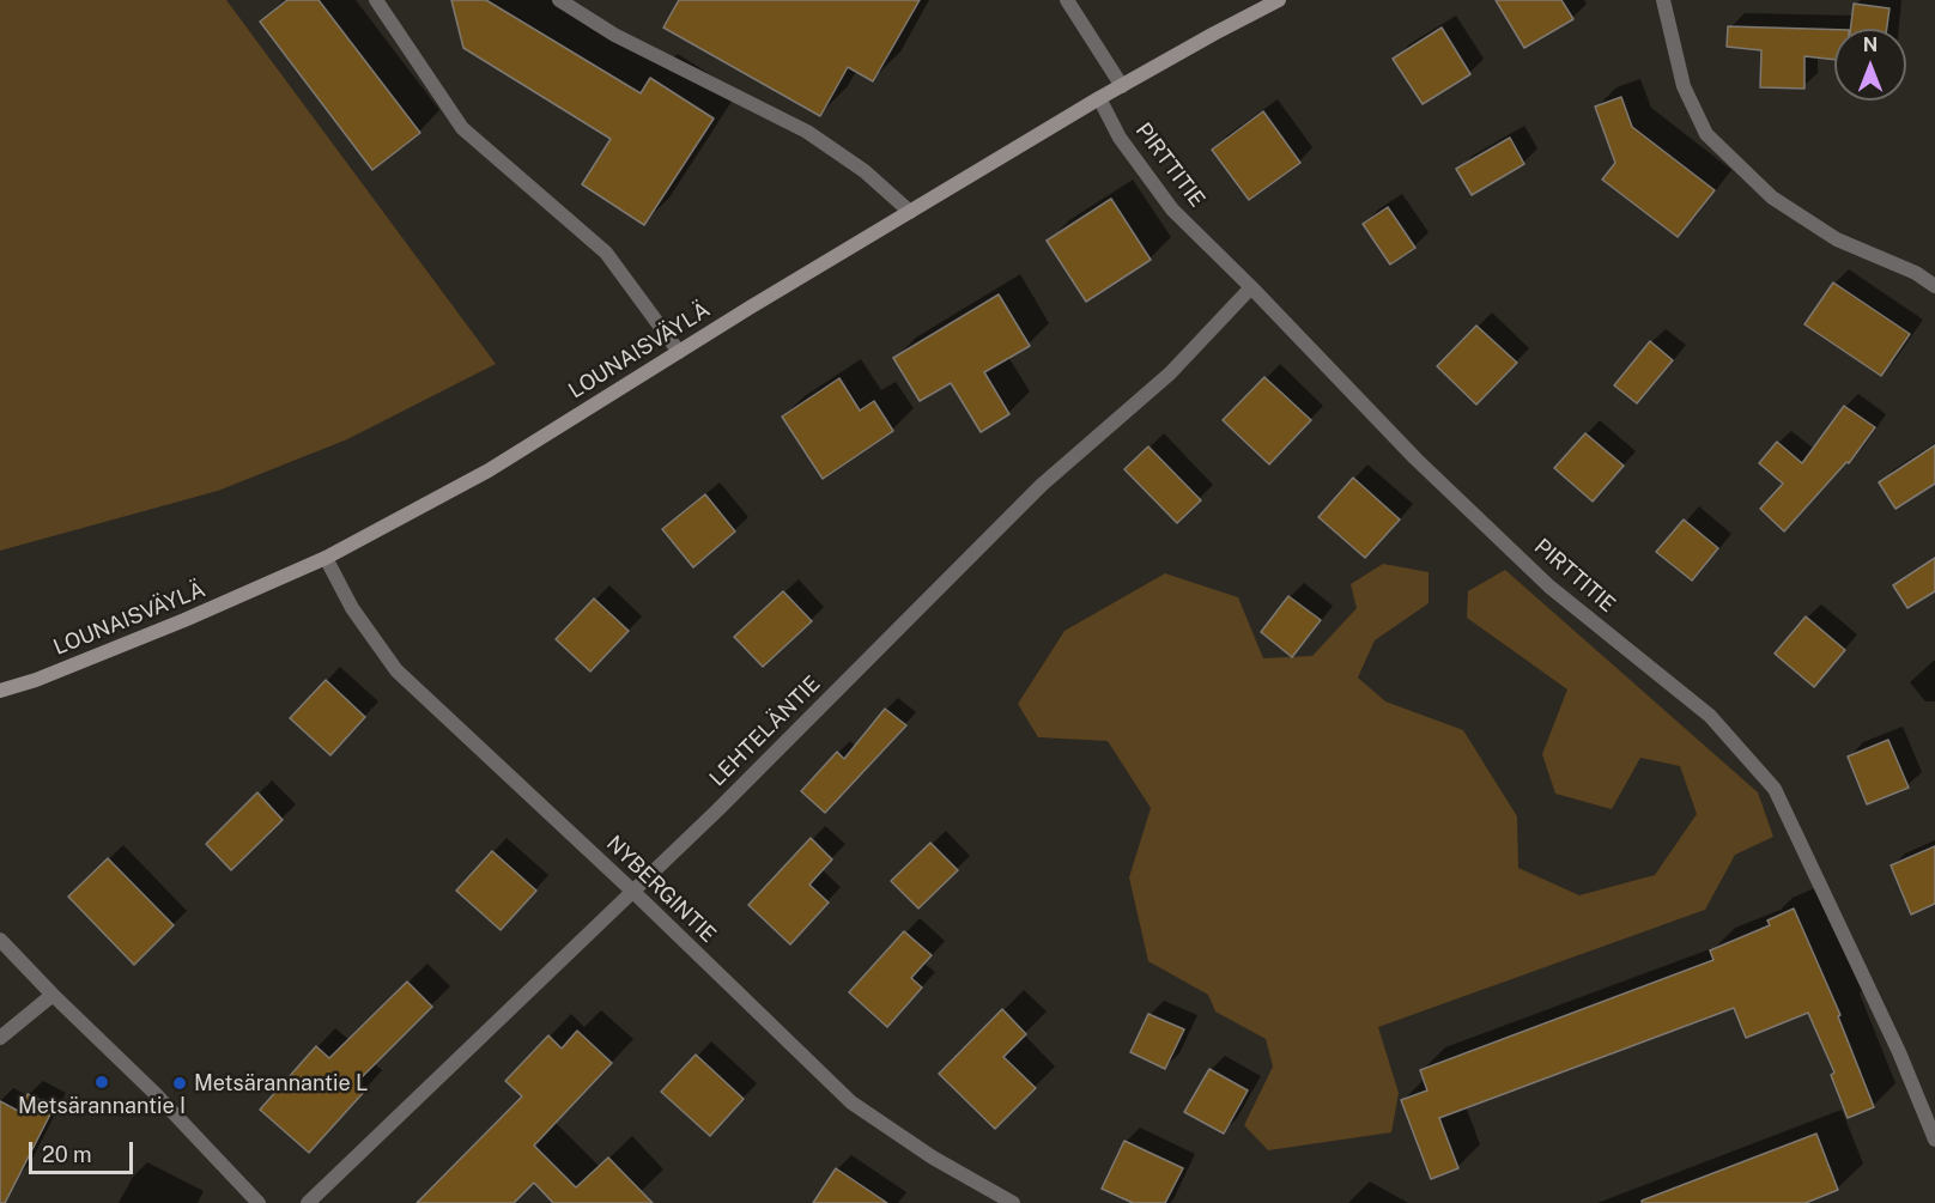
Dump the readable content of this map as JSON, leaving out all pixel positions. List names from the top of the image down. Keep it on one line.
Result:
{"streets":{"street":["PIRTTITIE","LOUNAISVÄYLÄ","LEHTELÄNTIE","NYBERGINTIE"]},"crossings":[["PIRTTITIE","LOUNAISVÄYLÄ"],["PIRTTITIE","LEHTELÄNTIE"],["LOUNAISVÄYLÄ","NYBERGINTIE"],["LEHTELÄNTIE","NYBERGINTIE"]],"places":["Metsärannantie I","Metsärannantie L"],"scale_bar":"20 m","north":"top"}
